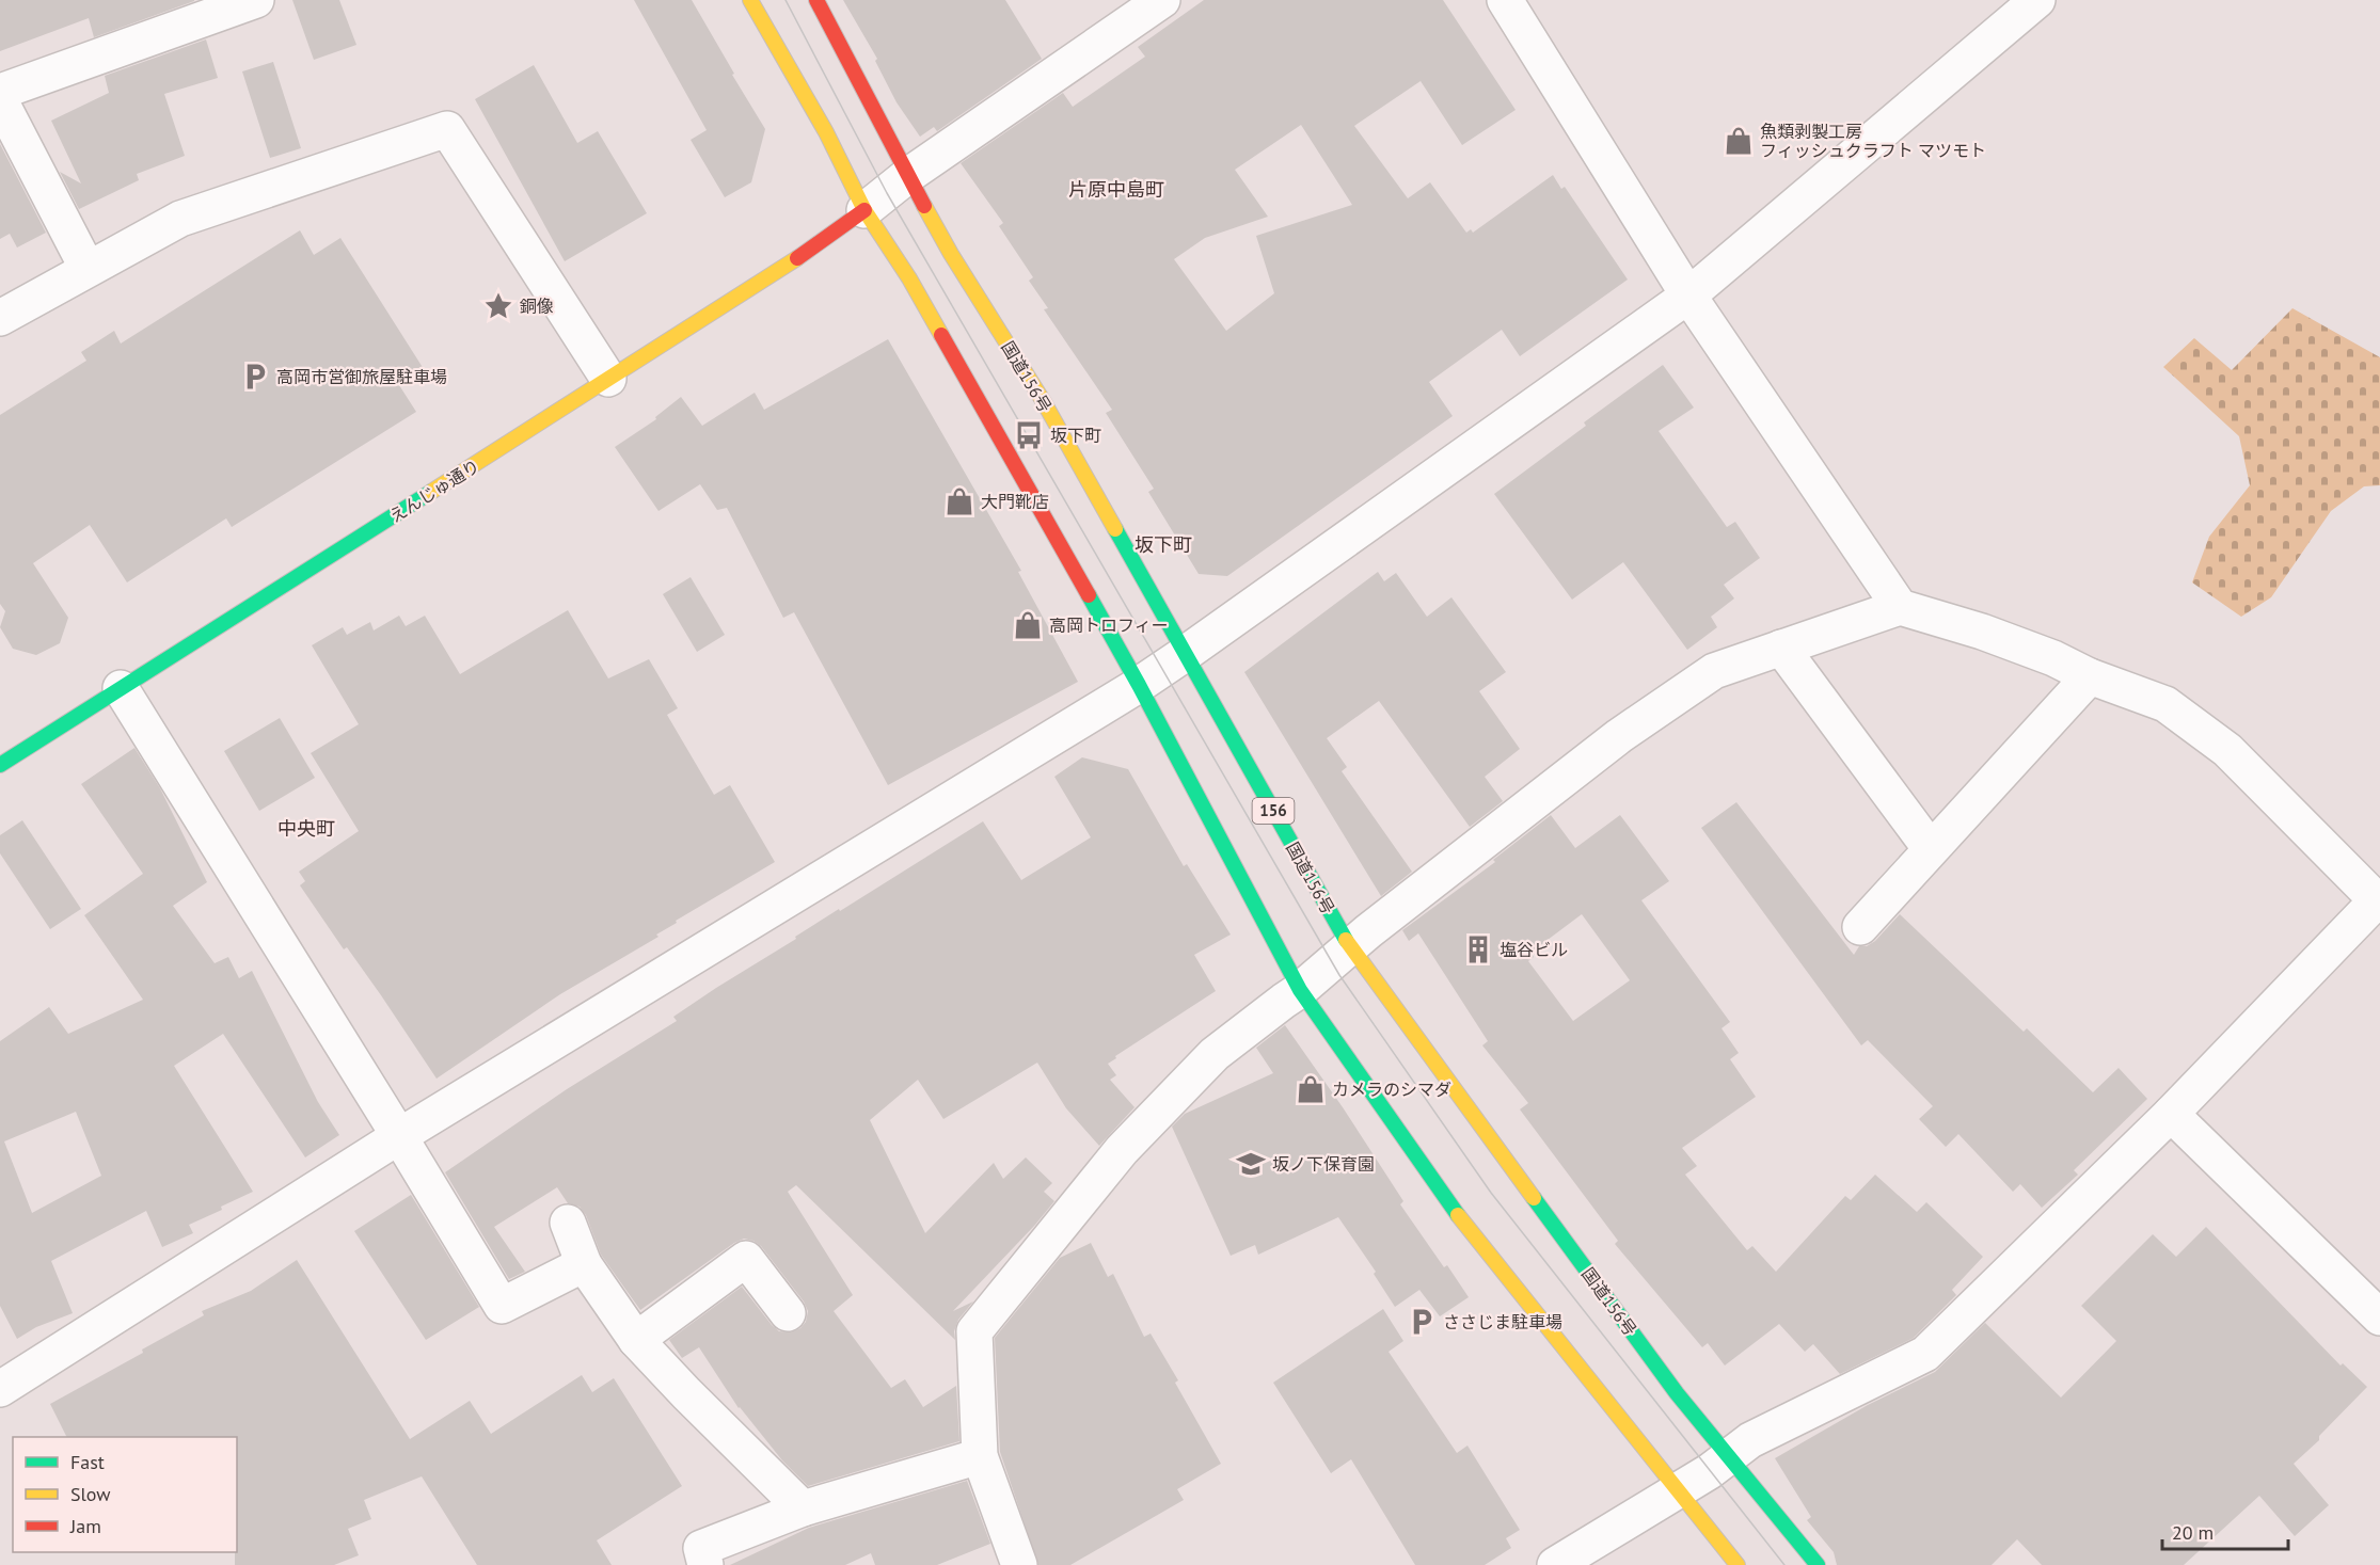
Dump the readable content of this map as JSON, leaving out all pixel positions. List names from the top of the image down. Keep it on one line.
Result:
{"streets":{"main road":["国道156号","えんじゅ通り","156"]},"districts":["片原中島町","坂下町","中央町"],"places":{"shop":["魚類剥製工房 フィッシュクラフト マツモト","大門靴店","高岡トロフィー","カメラのシマダ"],"place":["銅像"],"parking":["高岡市営御旅屋駐車場","ささじま駐車場"],"bus stop":["坂下町"],"building":["塩谷ビル"],"school or university":["坂ノ下保育園"]},"legend":["Fast","Slow","Jam"],"scale_bar":"20 m"}
